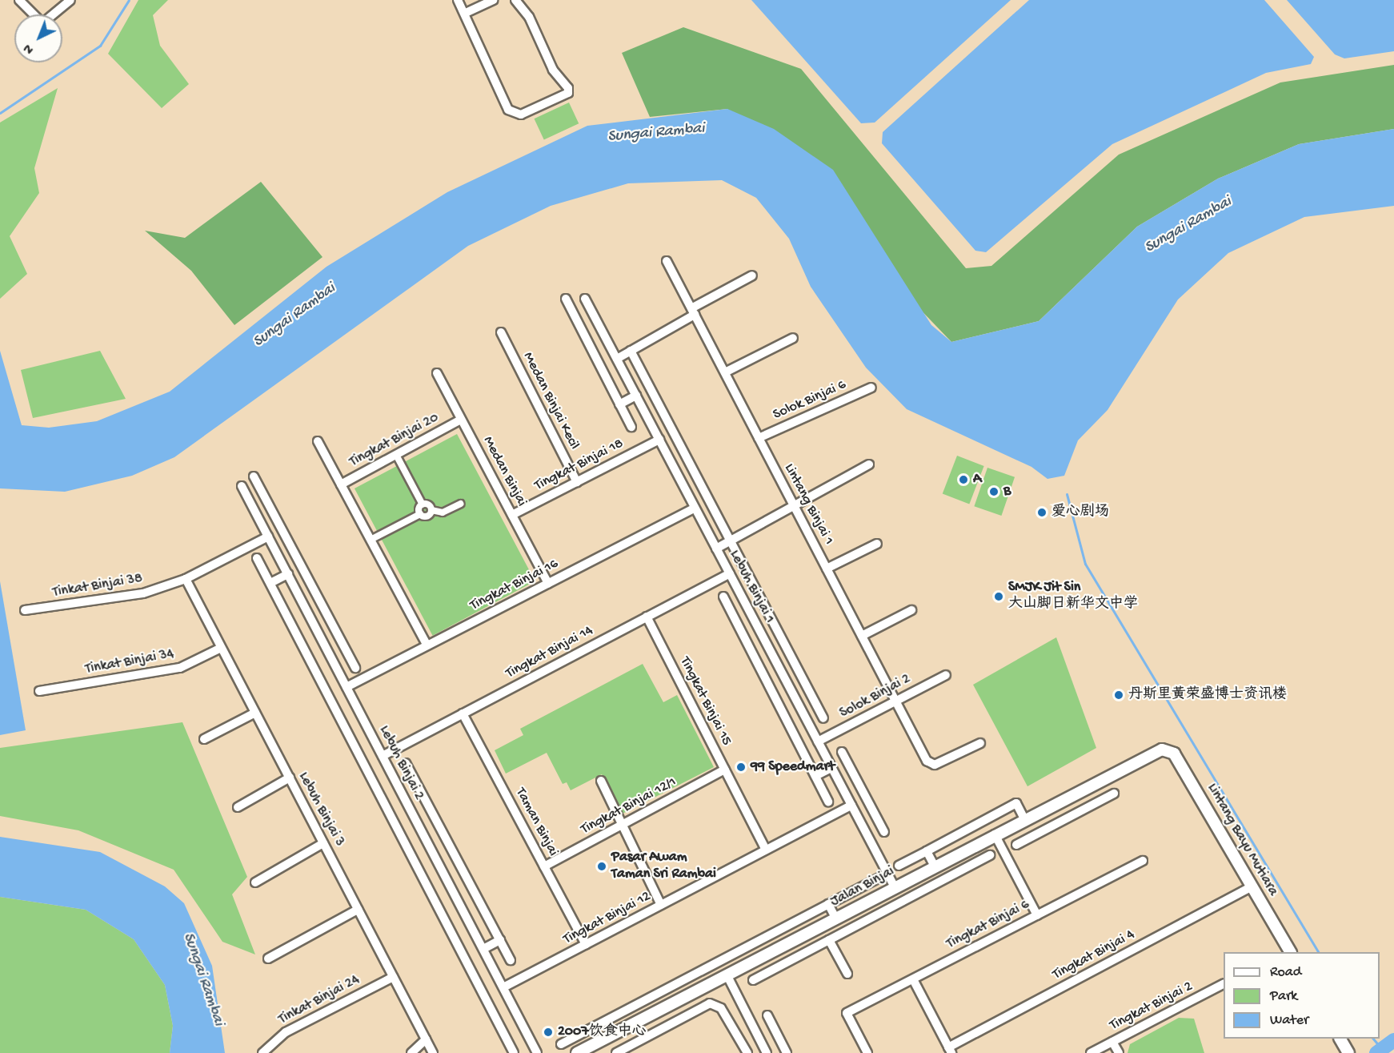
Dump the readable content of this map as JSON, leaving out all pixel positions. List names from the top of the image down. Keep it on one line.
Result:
{"streets":{"street":["Solok Binjai 6","Medan Binjai Kecil","Tingkat Binjai 20","Tingkat Binjai 18","Medan Binjai","Lintang Binjai 1","Tingkat Binjai 16","Tinkat Binjai 38","Lebuh Binjai 1","Tingkat Binjai 14","Tinkat Binjai 34","Solok Binjai 2","Tingkat Binjai 15","Lebuh Binjai 2","Tingkat Binjai 12/1","Lebuh Binjai 3","Taman Binjai","Lintang Bayu Mutiara","Jalan Binjai","Tingkat Binjai 12","Tingkat Binjai 6","Tingkat Binjai 4","Tinkat Binjai 24","Tingkat Binjai 2"]},"crossings":[["Solok Binjai 6","Lintang Binjai 1"],["Medan Binjai Kecil","Tingkat Binjai 18"],["Tingkat Binjai 20","Medan Binjai"],["Tingkat Binjai 18","Medan Binjai"],["Tingkat Binjai 18","Lebuh Binjai 1"],["Medan Binjai","Tingkat Binjai 16"],["Lintang Binjai 1","Solok Binjai 2"],["Tingkat Binjai 16","Lebuh Binjai 1"],["Tingkat Binjai 16","Lebuh Binjai 2"],["Tinkat Binjai 38","Lebuh Binjai 2"],["Tinkat Binjai 38","Lebuh Binjai 3"],["Lebuh Binjai 1","Tingkat Binjai 14"],["Lebuh Binjai 1","Solok Binjai 2"],["Lebuh Binjai 1","Jalan Binjai"],["Lebuh Binjai 1","Tingkat Binjai 12"],["Tingkat Binjai 14","Tingkat Binjai 15"],["Tingkat Binjai 14","Lebuh Binjai 2"],["Tingkat Binjai 14","Taman Binjai"],["Tinkat Binjai 34","Lebuh Binjai 3"],["Tingkat Binjai 15","Tingkat Binjai 12/1"],["Tingkat Binjai 15","Tingkat Binjai 12"],["Lebuh Binjai 2","Tingkat Binjai 12"],["Tingkat Binjai 12/1","Taman Binjai"],["Lebuh Binjai 3","Tinkat Binjai 24"],["Taman Binjai","Tingkat Binjai 12"],["Lintang Bayu Mutiara","Jalan Binjai"],["Lintang Bayu Mutiara","Tingkat Binjai 4"]],"water":["Sungai Rambai"],"places":["A","B","爱心剧场","SMJK Jit Sin 大山脚日新华文中学","丹斯里黄荣盛博士资讯楼","99 Speedmart","Pasar Awam Taman Sri Rambai","2007饮食中心"],"legend":["Road","Park","Water"],"north":"bottom left"}
